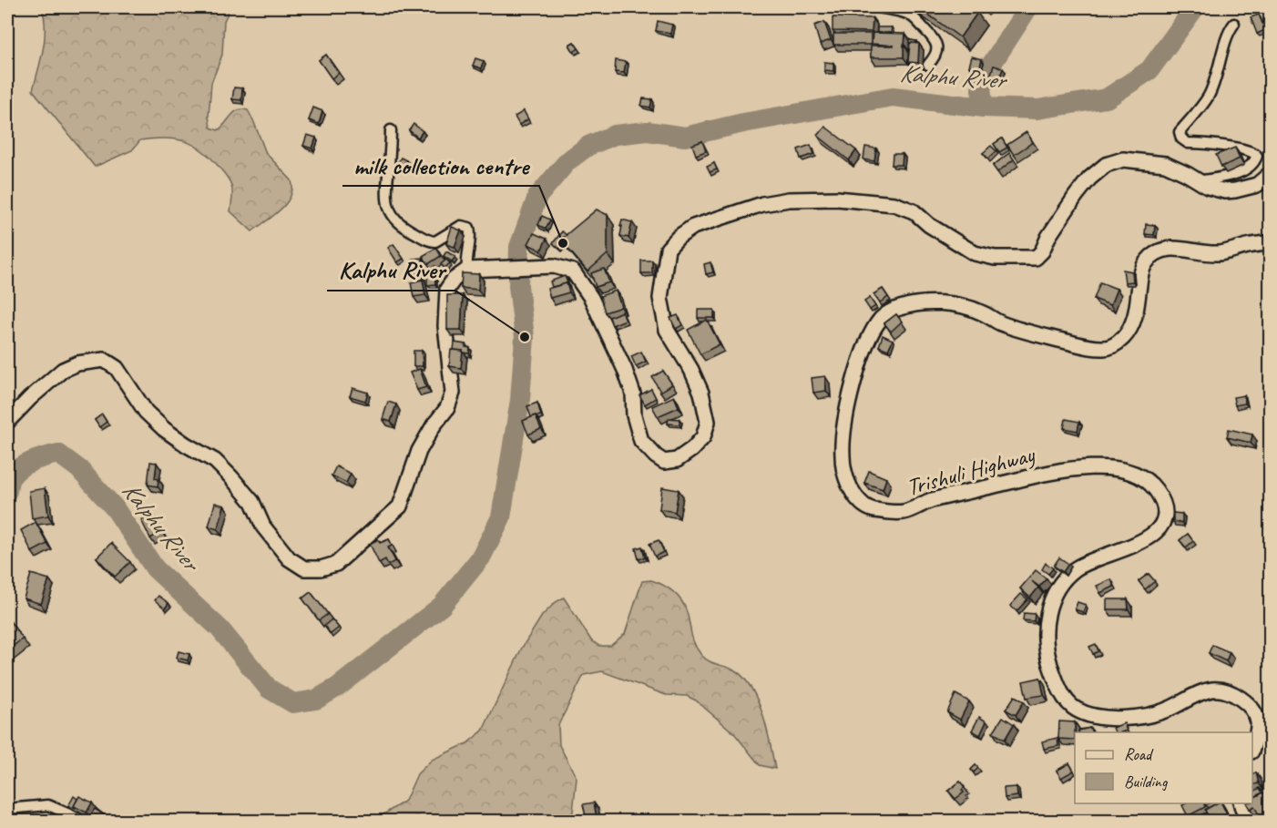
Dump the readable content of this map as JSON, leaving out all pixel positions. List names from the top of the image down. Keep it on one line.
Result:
{"streets":{"street":["Trishuli Highway"]},"water":["Kalphu River"],"places":["milk collection centre","Kalphu River"],"legend":["Road","Building"]}
